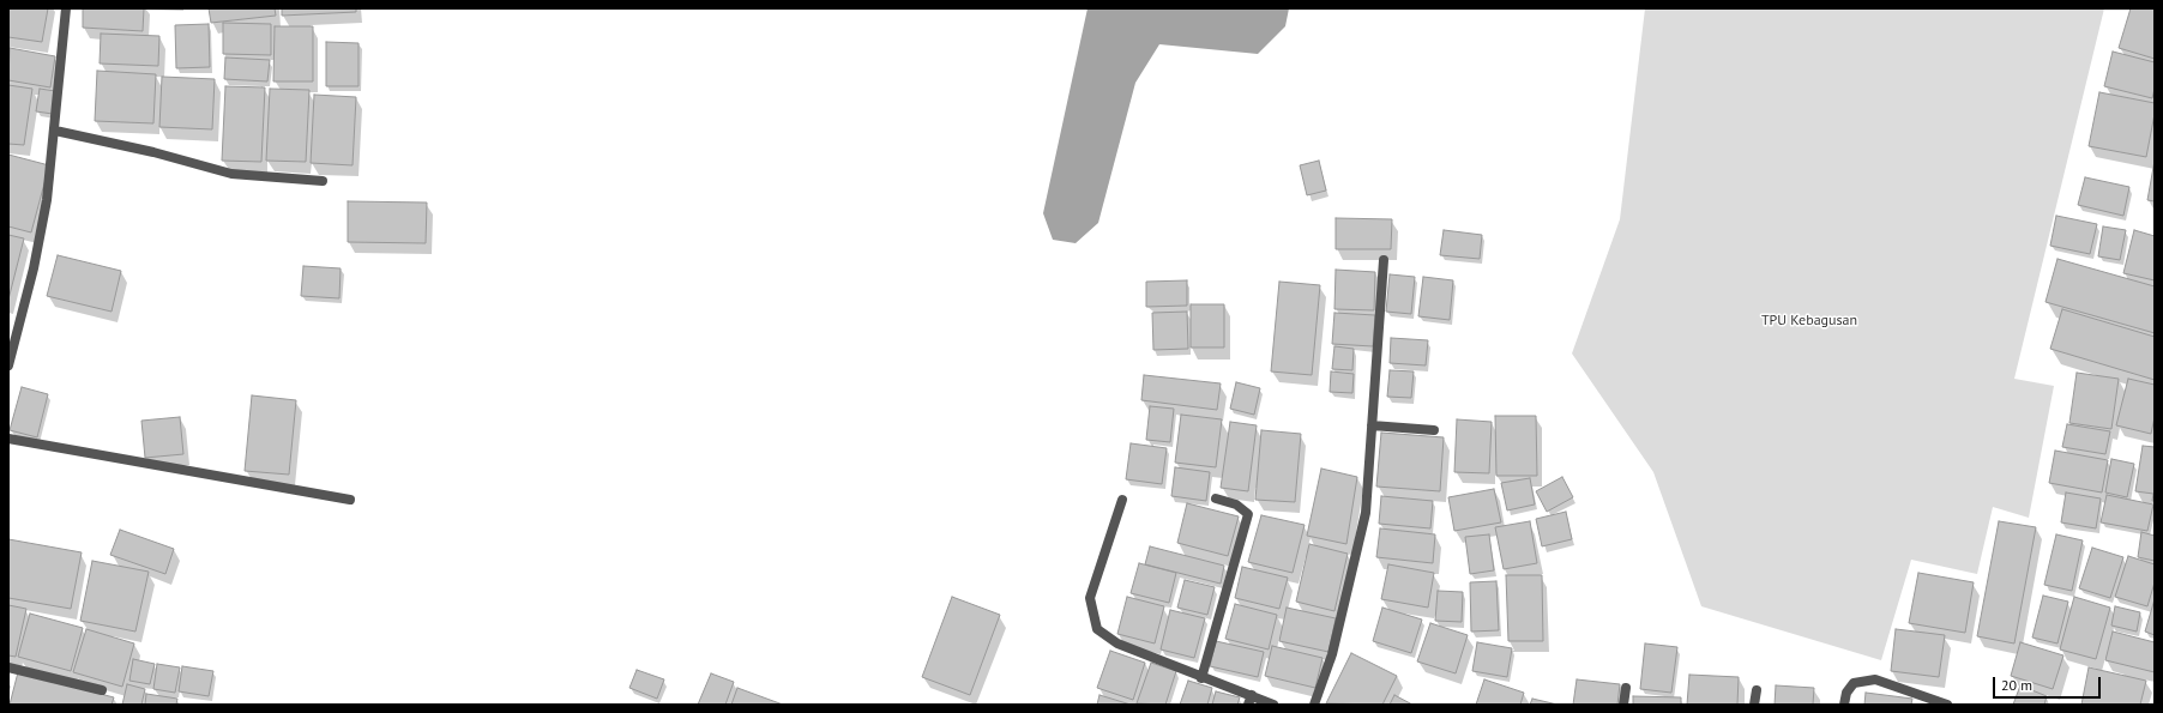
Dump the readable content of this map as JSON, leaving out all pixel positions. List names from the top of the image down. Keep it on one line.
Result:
{"parks":["TPU Kebagusan"],"scale_bar":"20 m"}
